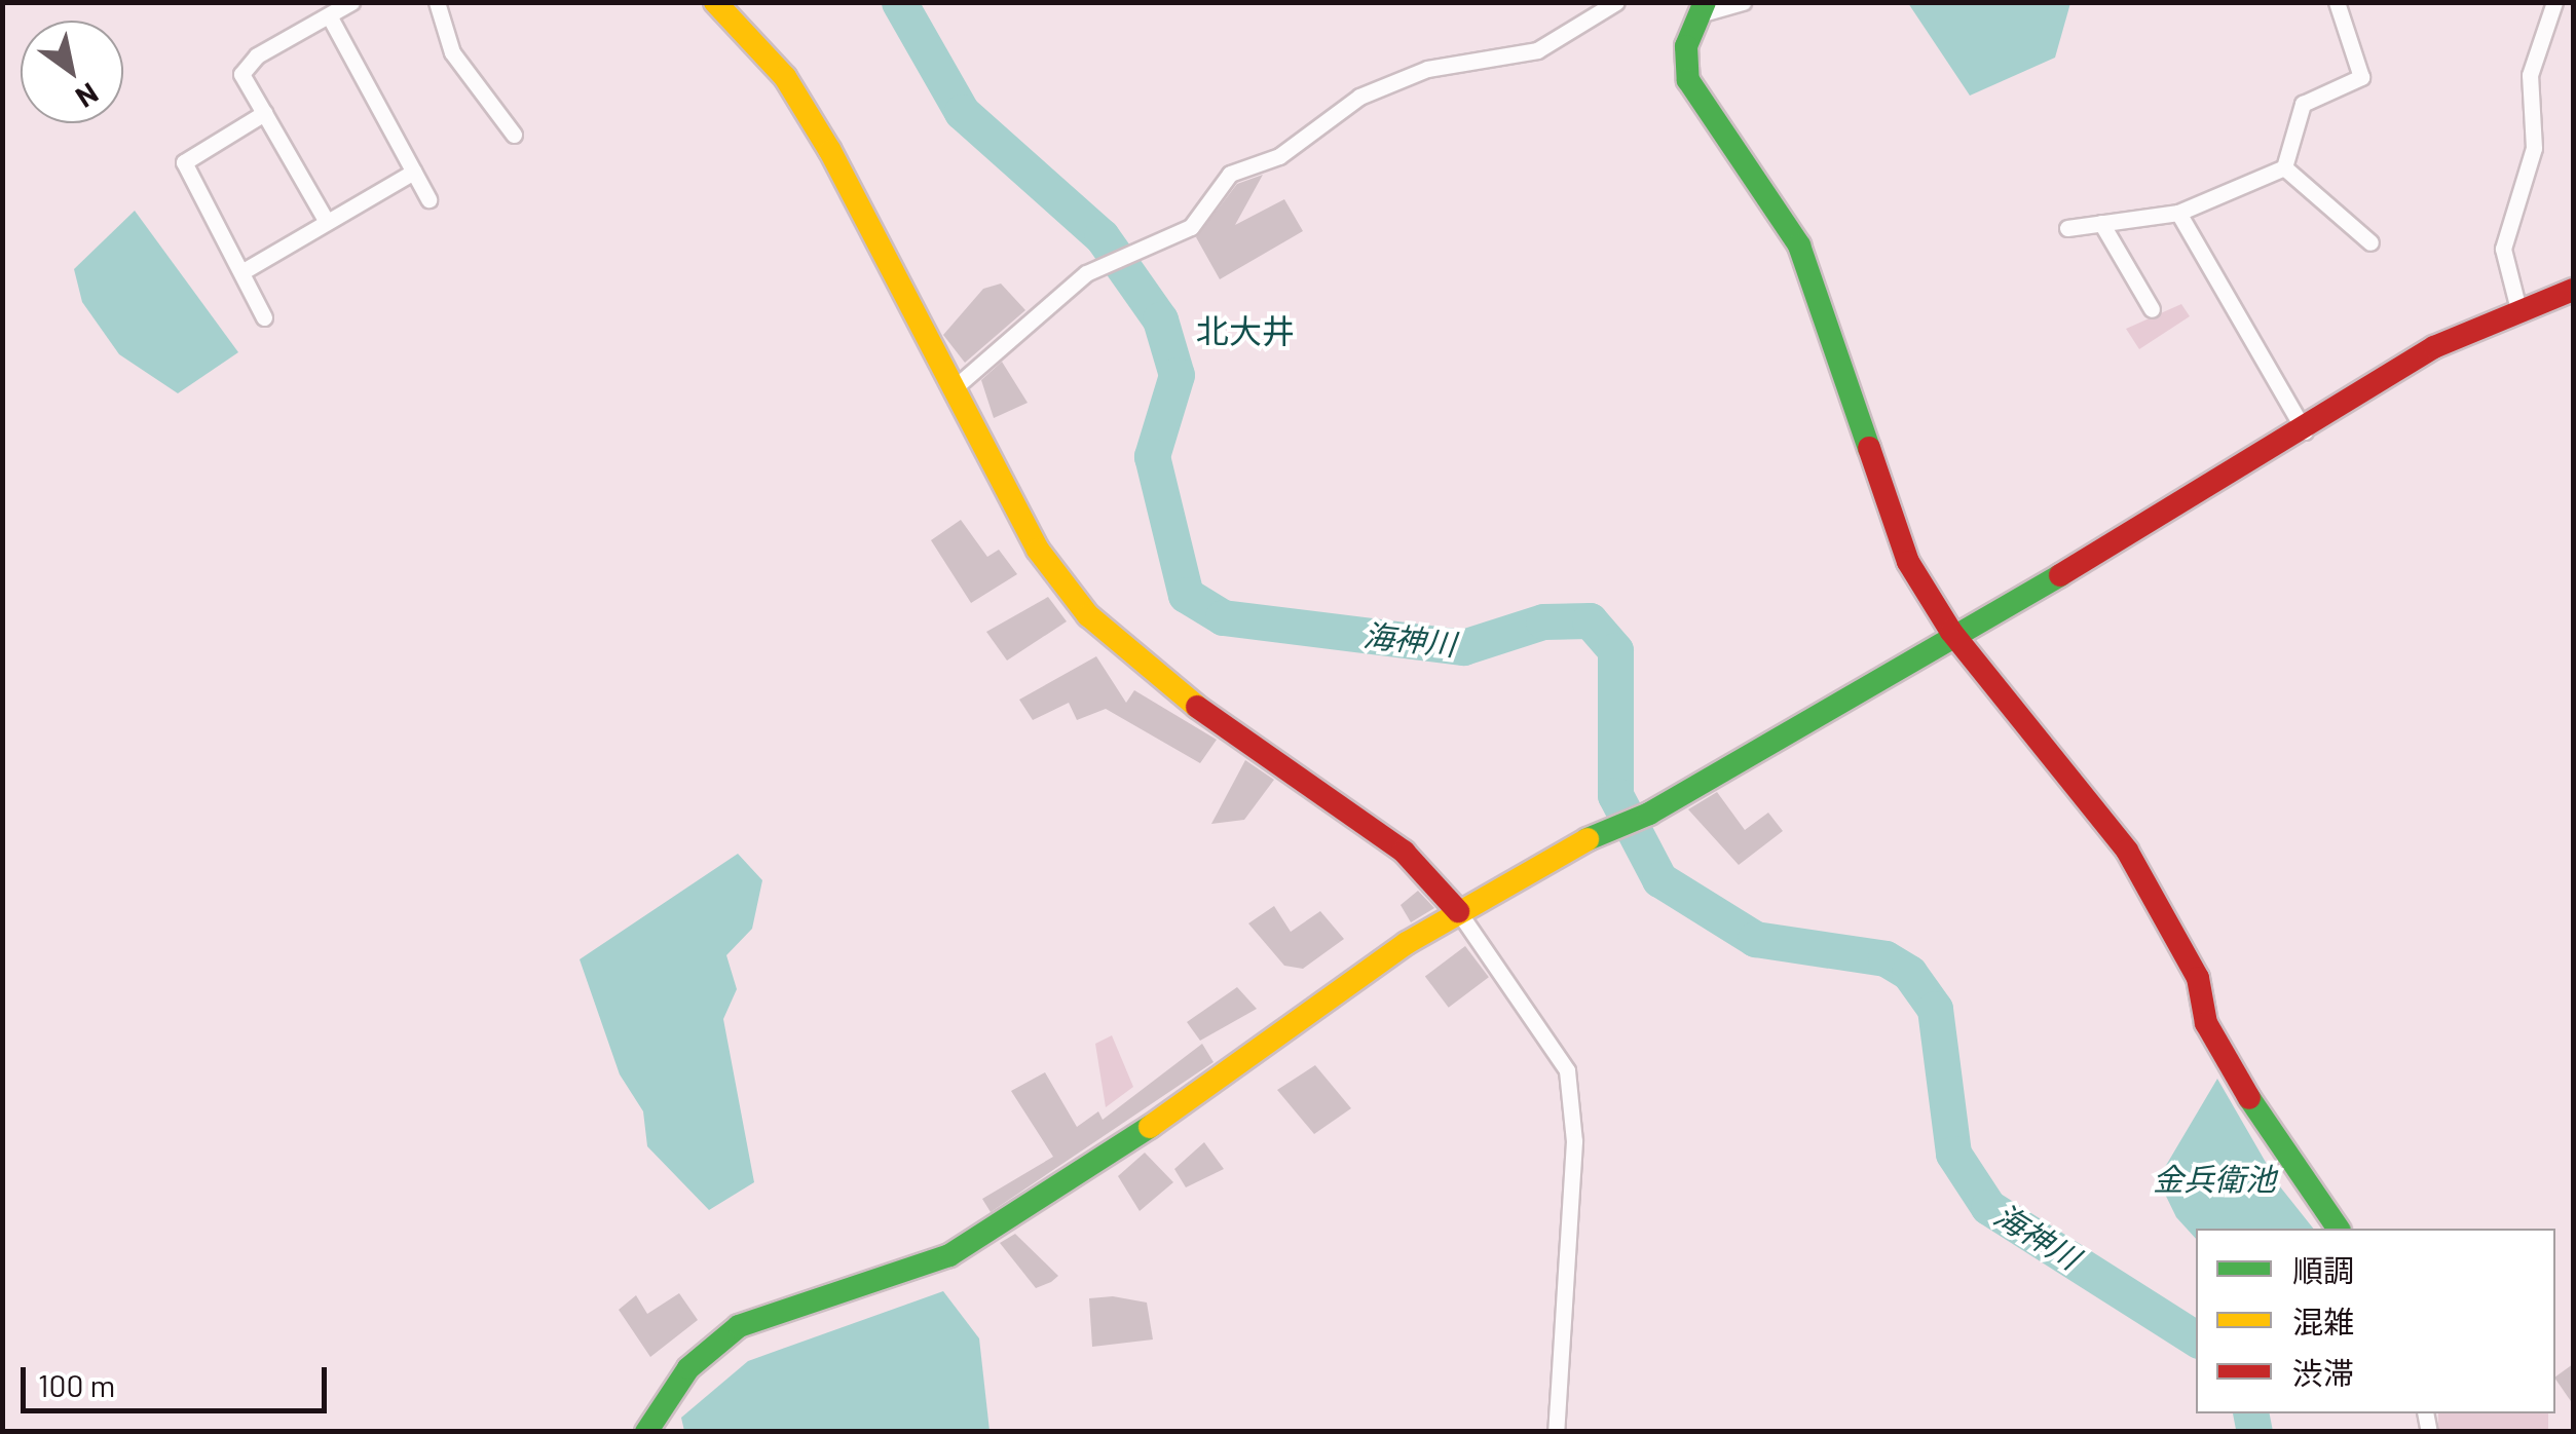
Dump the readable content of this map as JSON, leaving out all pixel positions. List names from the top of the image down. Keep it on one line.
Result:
{"districts":["北大井"],"water":["海神川","金兵衛池"],"legend":["順調","混雑","渋滞"],"scale_bar":"100 m","north":"bottom right"}
